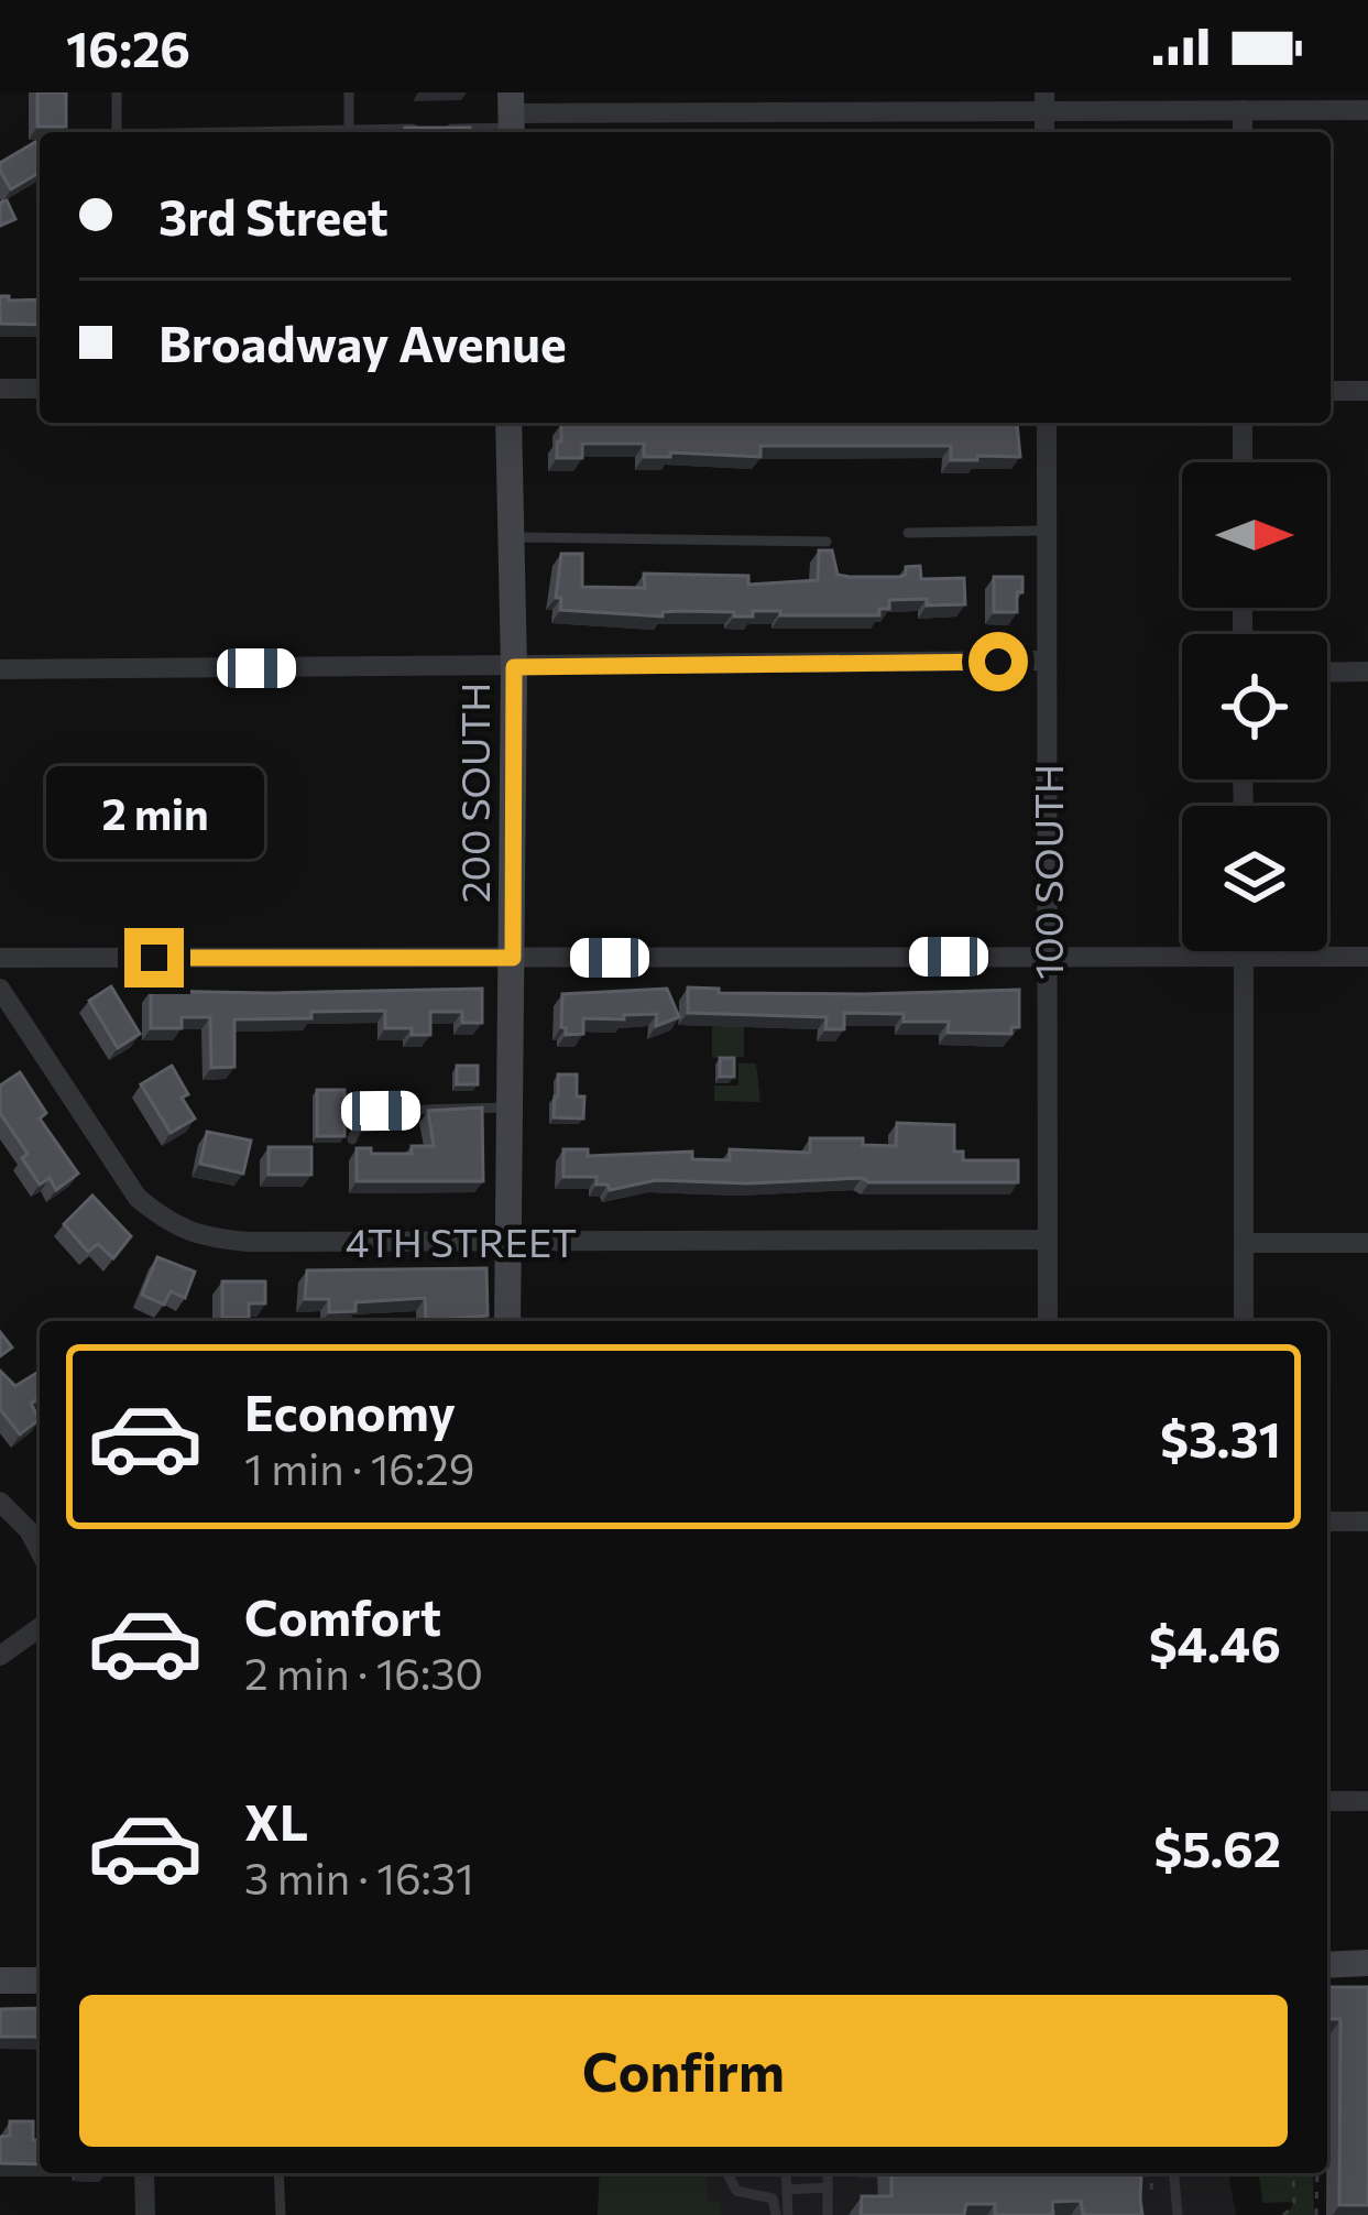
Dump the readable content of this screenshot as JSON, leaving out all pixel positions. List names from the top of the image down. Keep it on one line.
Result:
{"streets":{"street":["200 SOUTH","100 SOUTH","4TH STREET"]},"crossings":[["200 SOUTH","4TH STREET"],["100 SOUTH","4TH STREET"]],"north":"right","page":{"status":"16:26","banner":["3rd Street","Broadway Avenue"],"bubble":"2 min","list":[{"name":"Economy","note":"1 min · 16:29","value":"$3.31"},{"name":"Comfort","note":"2 min · 16:30","value":"$4.46"},{"name":"XL","note":"3 min · 16:31","value":"$5.62"}],"buttons":"Confirm"}}
